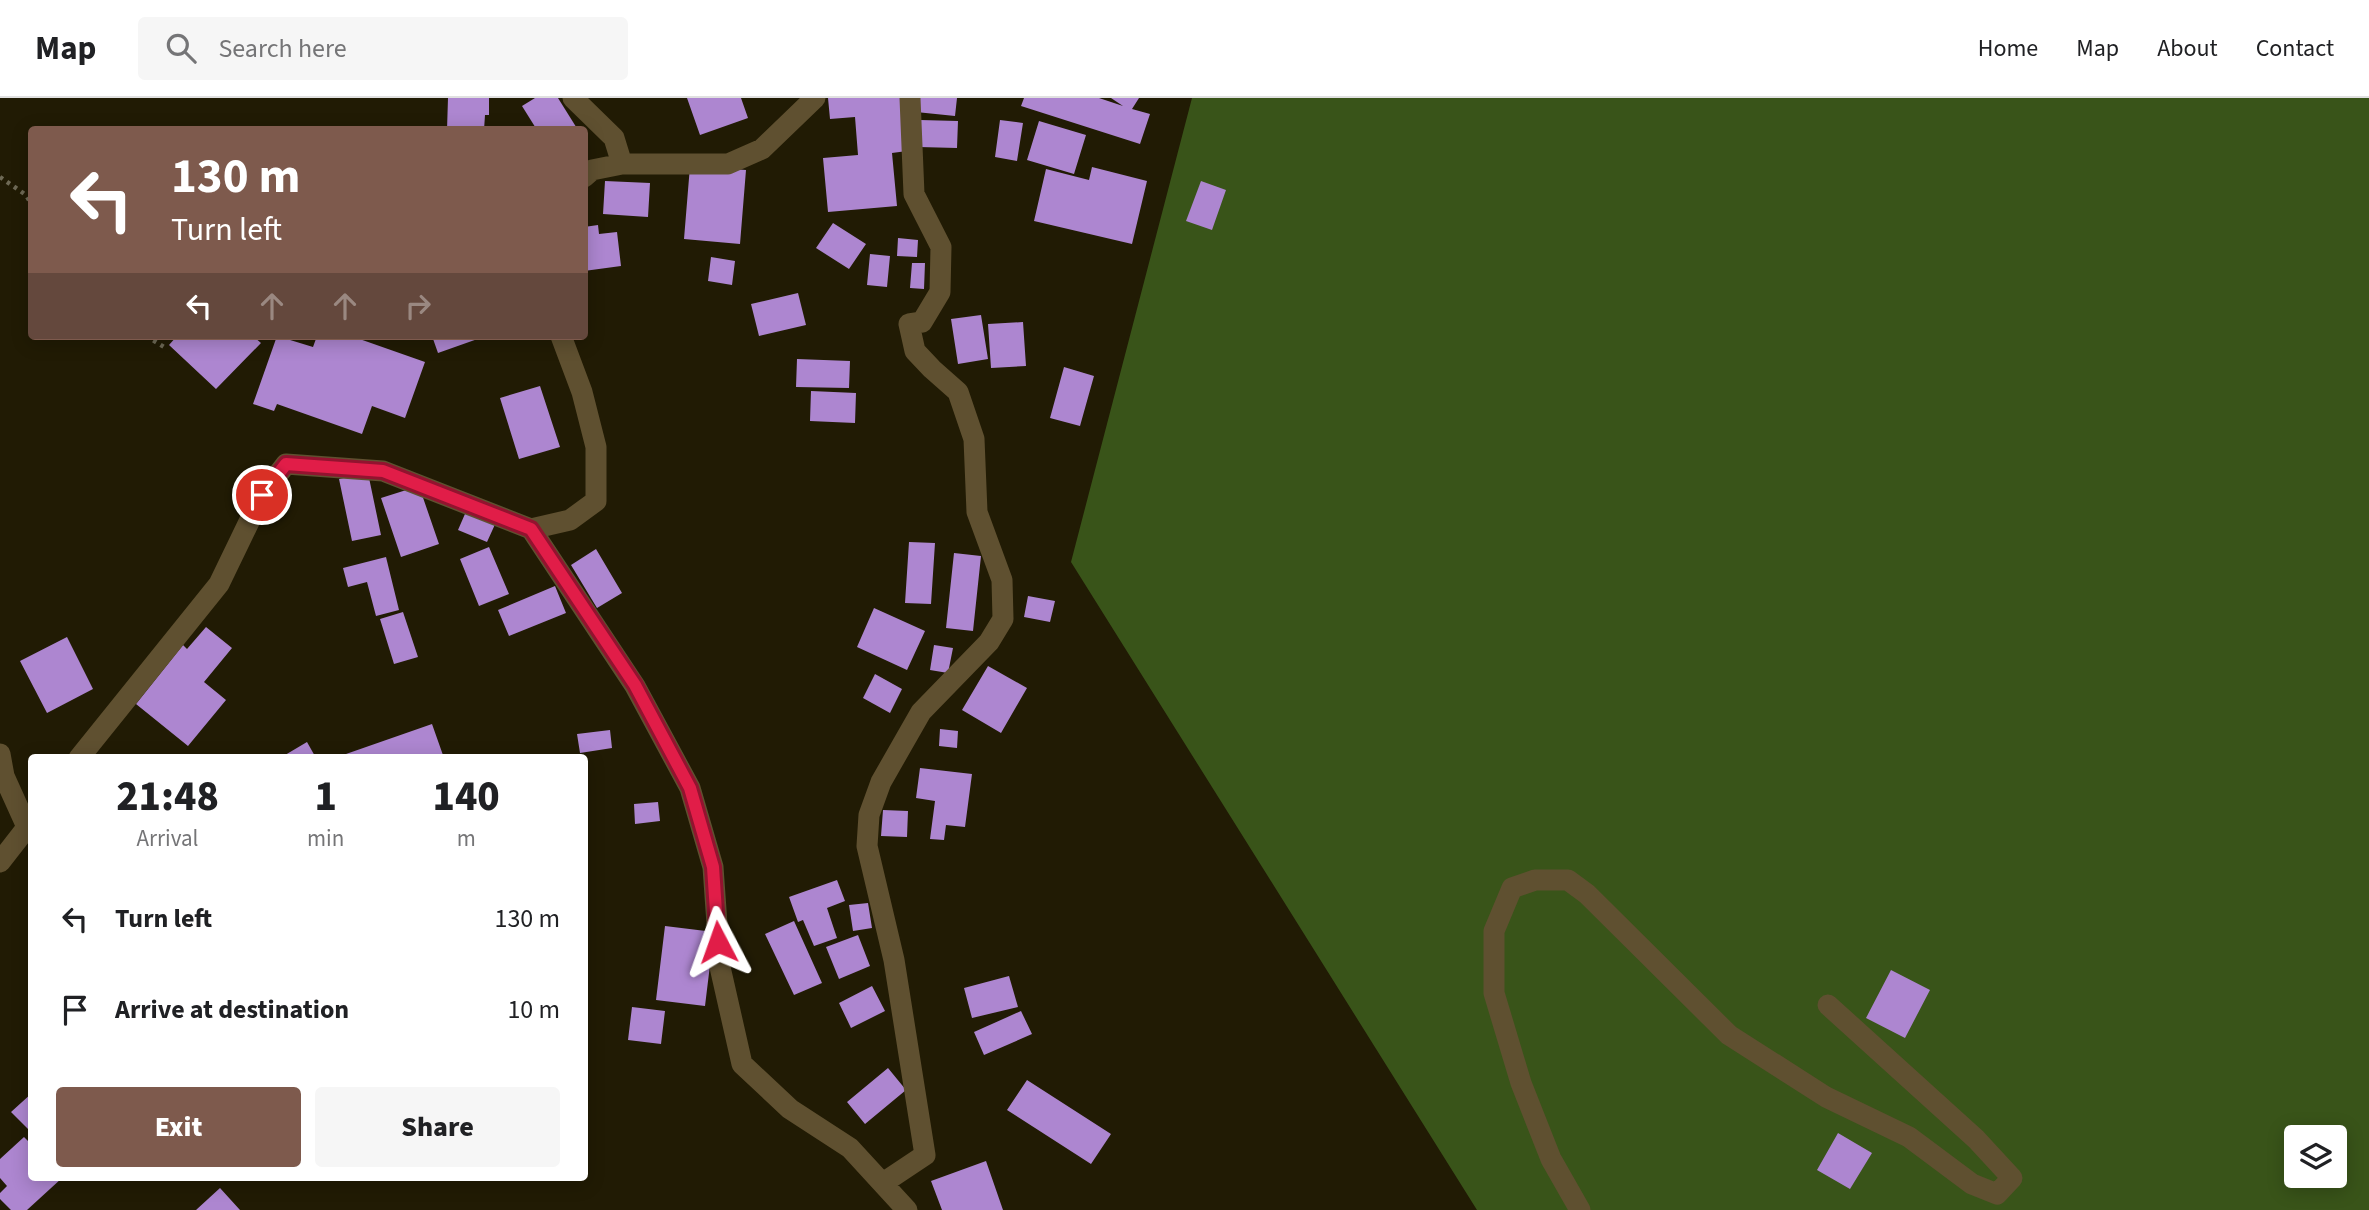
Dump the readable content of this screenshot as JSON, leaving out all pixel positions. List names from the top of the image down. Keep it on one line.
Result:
{"page":{"header":"Map","search":"Search here","nav":["Home","Map","About","Contact"],"turn":["130 m","Turn left"],"eta":["21:48","Arrival","1","min","140","m"],"list":[{"name":"Turn left","value":"130 m"},{"name":"Arrive at destination","value":"10 m"}],"buttons":["Exit","Share"]}}
